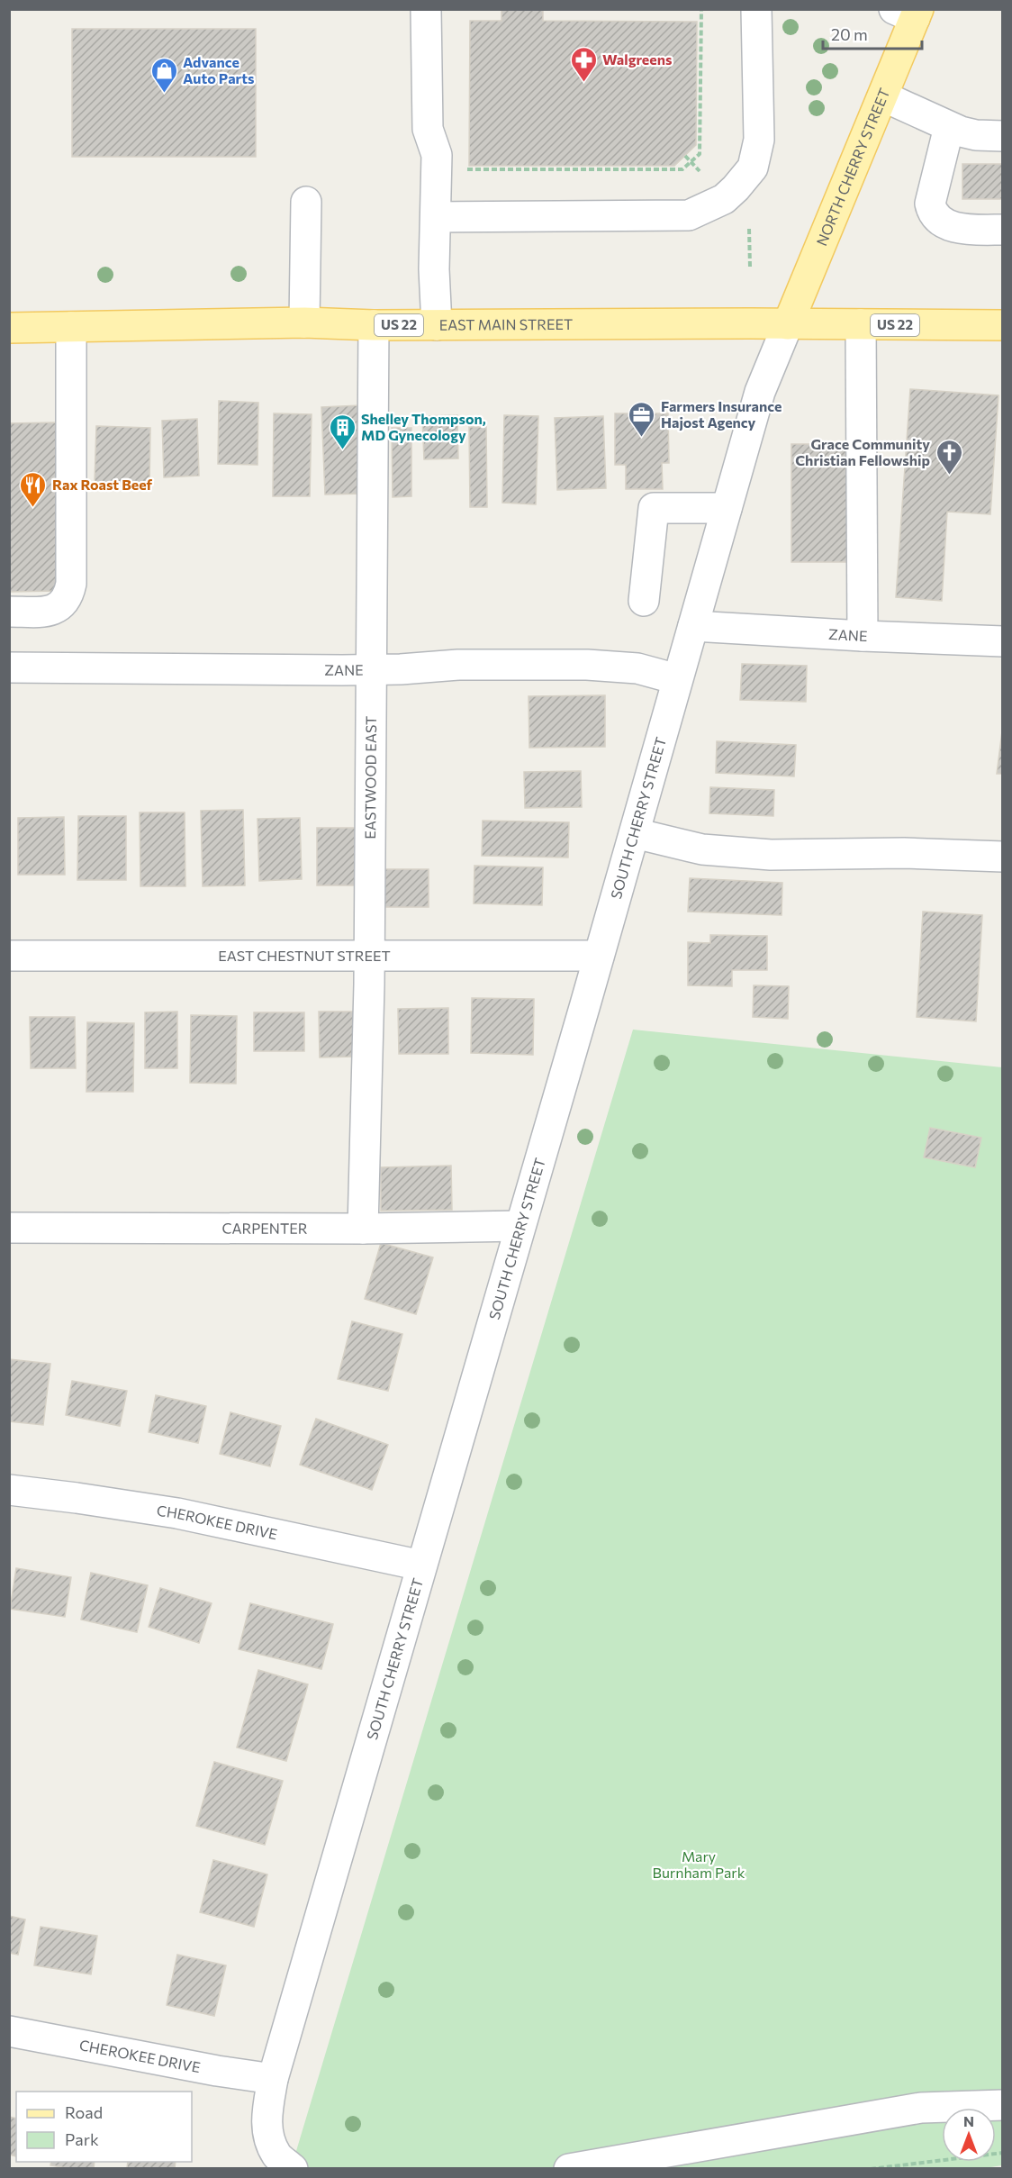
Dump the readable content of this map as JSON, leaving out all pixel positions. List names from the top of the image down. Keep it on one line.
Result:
{"streets":{"main road":["NORTH CHERRY STREET","EAST MAIN STREET","US 22"],"street":["ZANE","EASTWOOD EAST","SOUTH CHERRY STREET","EAST CHESTNUT STREET","CARPENTER","CHEROKEE DRIVE"]},"crossings":[["NORTH CHERRY STREET","EAST MAIN STREET"],["NORTH CHERRY STREET","SOUTH CHERRY STREET"],["EAST MAIN STREET","EASTWOOD EAST"],["EAST MAIN STREET","SOUTH CHERRY STREET"],["ZANE","EASTWOOD EAST"],["ZANE","SOUTH CHERRY STREET"],["EASTWOOD EAST","EAST CHESTNUT STREET"],["EASTWOOD EAST","CARPENTER"],["SOUTH CHERRY STREET","EAST CHESTNUT STREET"],["SOUTH CHERRY STREET","CARPENTER"],["SOUTH CHERRY STREET","CHEROKEE DRIVE"]],"parks":["Mary Burnham Park"],"places":{"pharmacy":["Walgreens"],"shop":["Advance Auto Parts"],"office":["Farmers Insurance Hajost Agency"],"building":["Shelley Thompson, MD Gynecology"],"church":["Grace Community Christian Fellowship"],"restaurant":["Rax Roast Beef"]},"legend":["Road","Park"],"scale_bar":"20 m","north":"top"}
